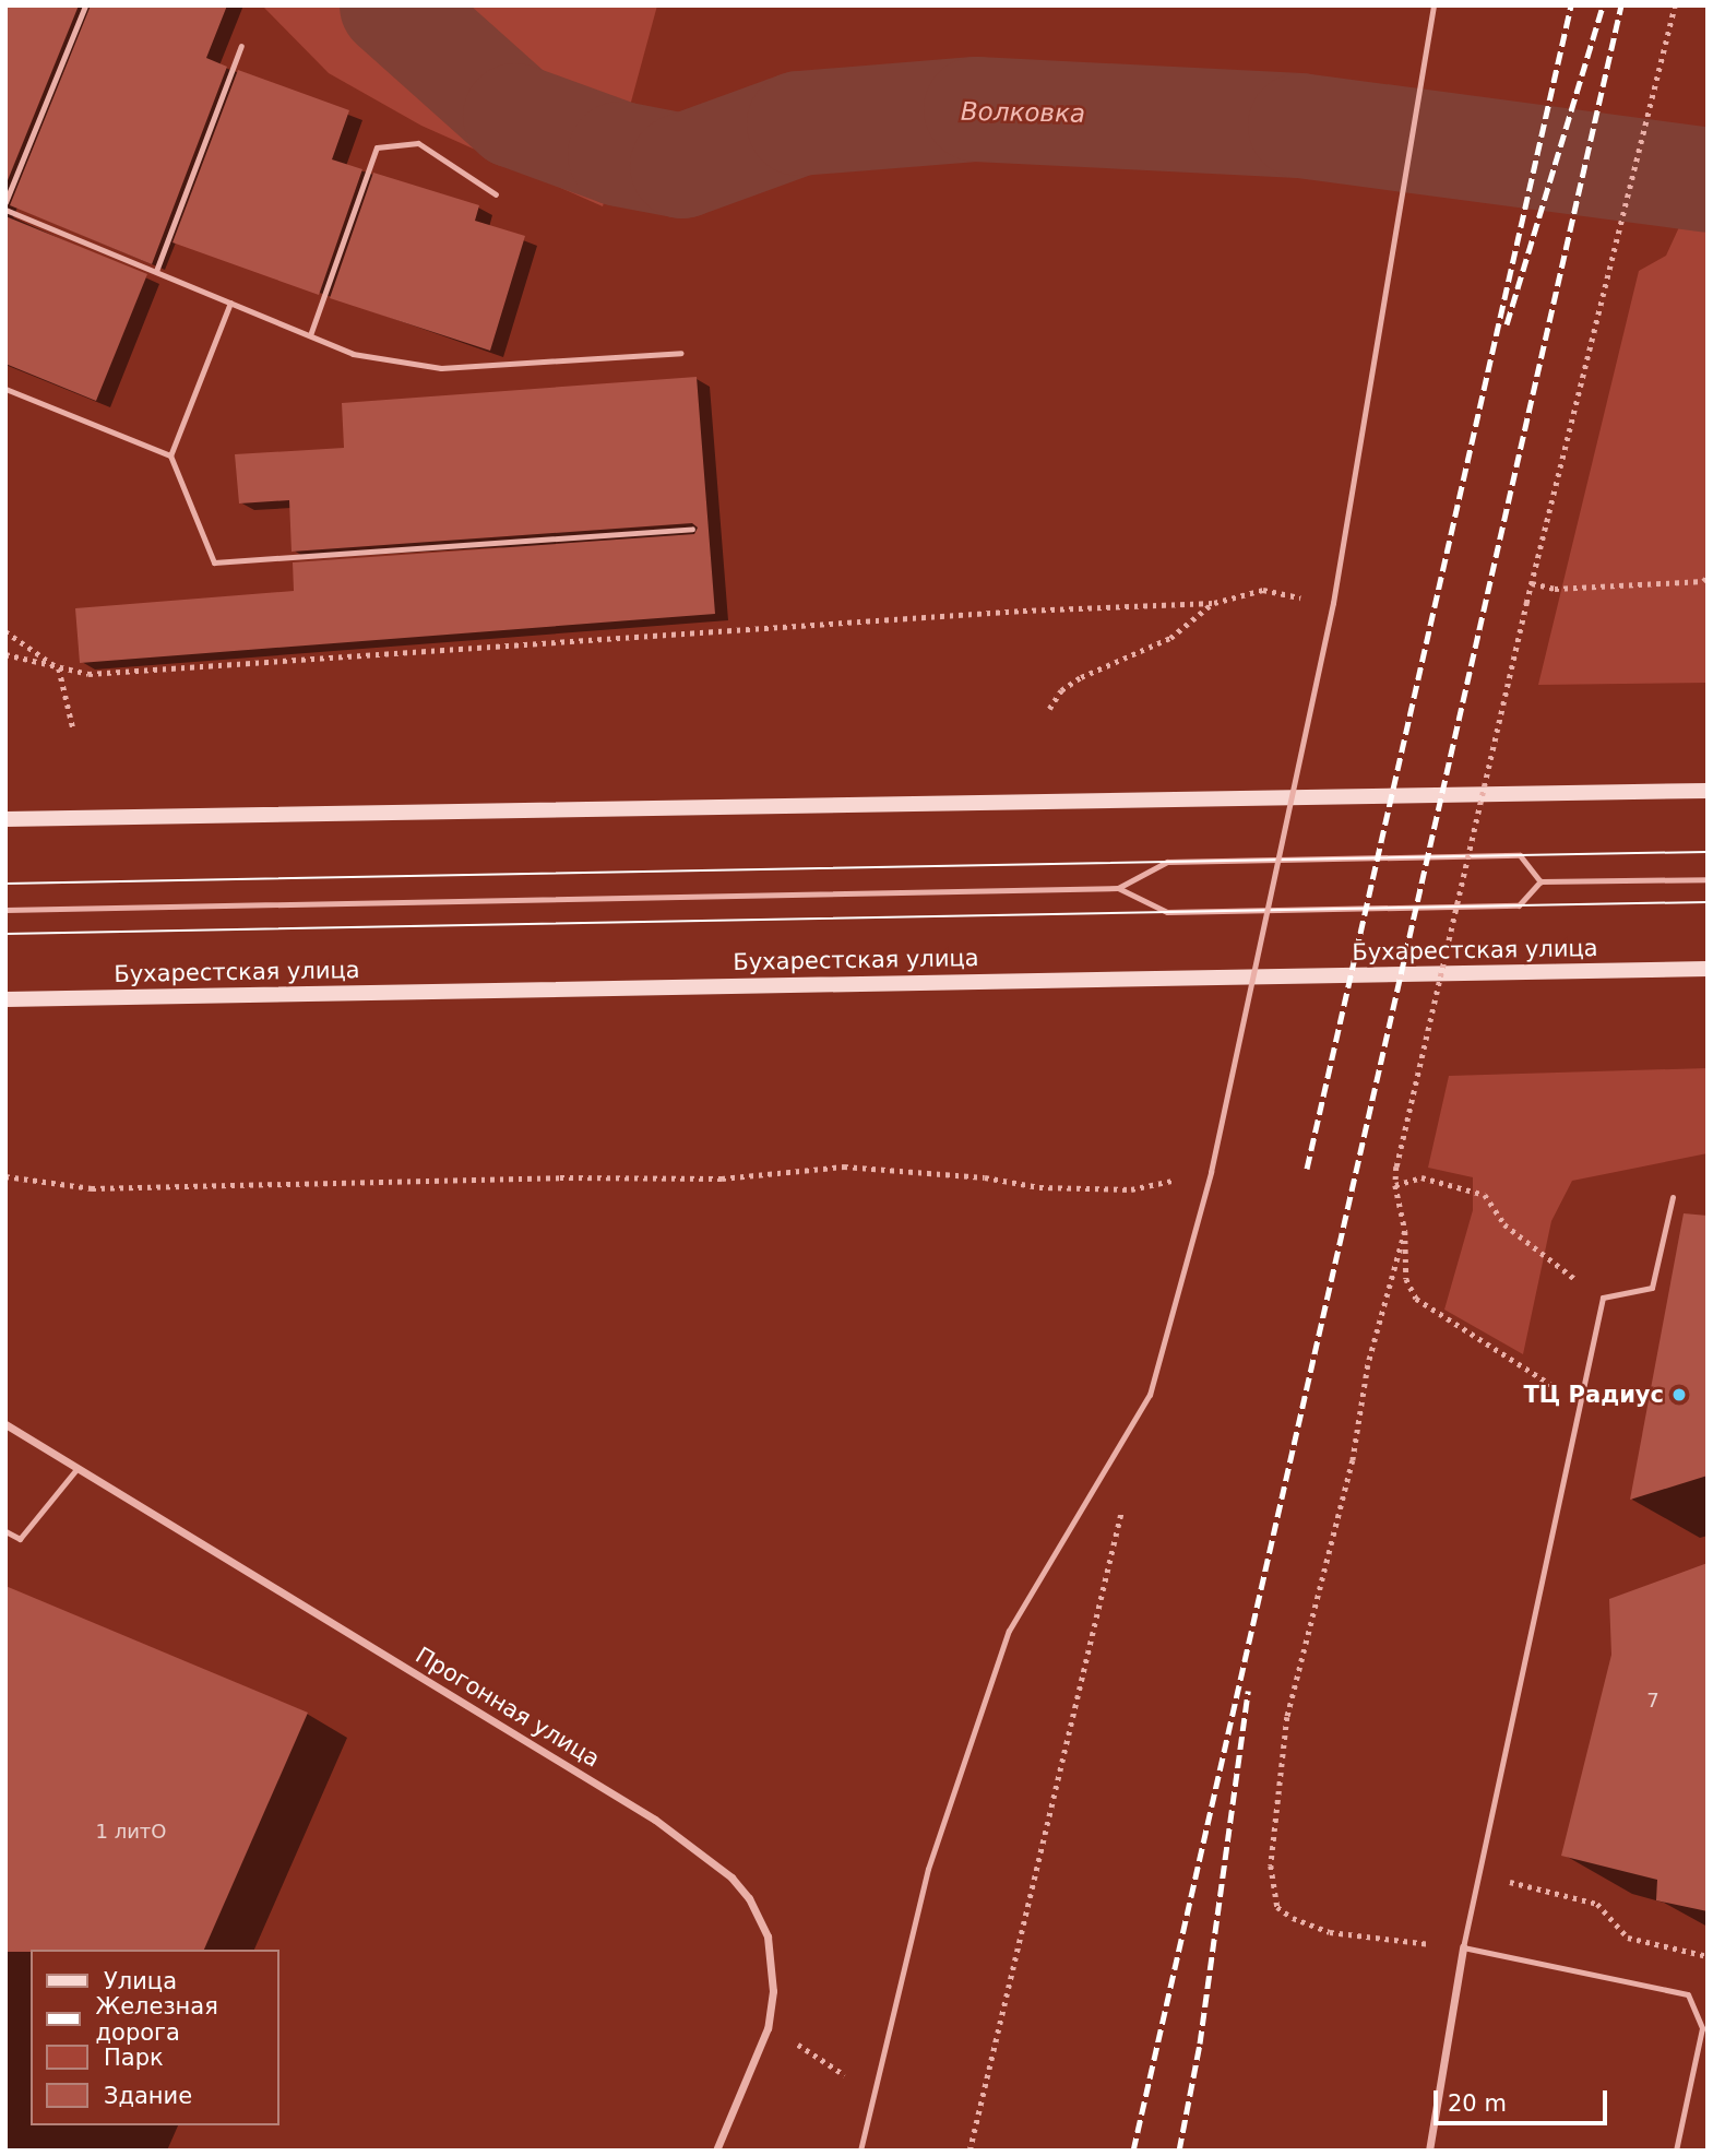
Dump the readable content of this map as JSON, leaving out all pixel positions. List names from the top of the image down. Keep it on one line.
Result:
{"streets":{"main road":["Бухарестская улица"],"street":["Прогонная улица"]},"water":["Волковка"],"places":["ТЦ Радиус"],"house_numbers":["7","1 литО"],"legend":["Улица","Железная дорога","Парк","Здание"],"scale_bar":"20 m"}
